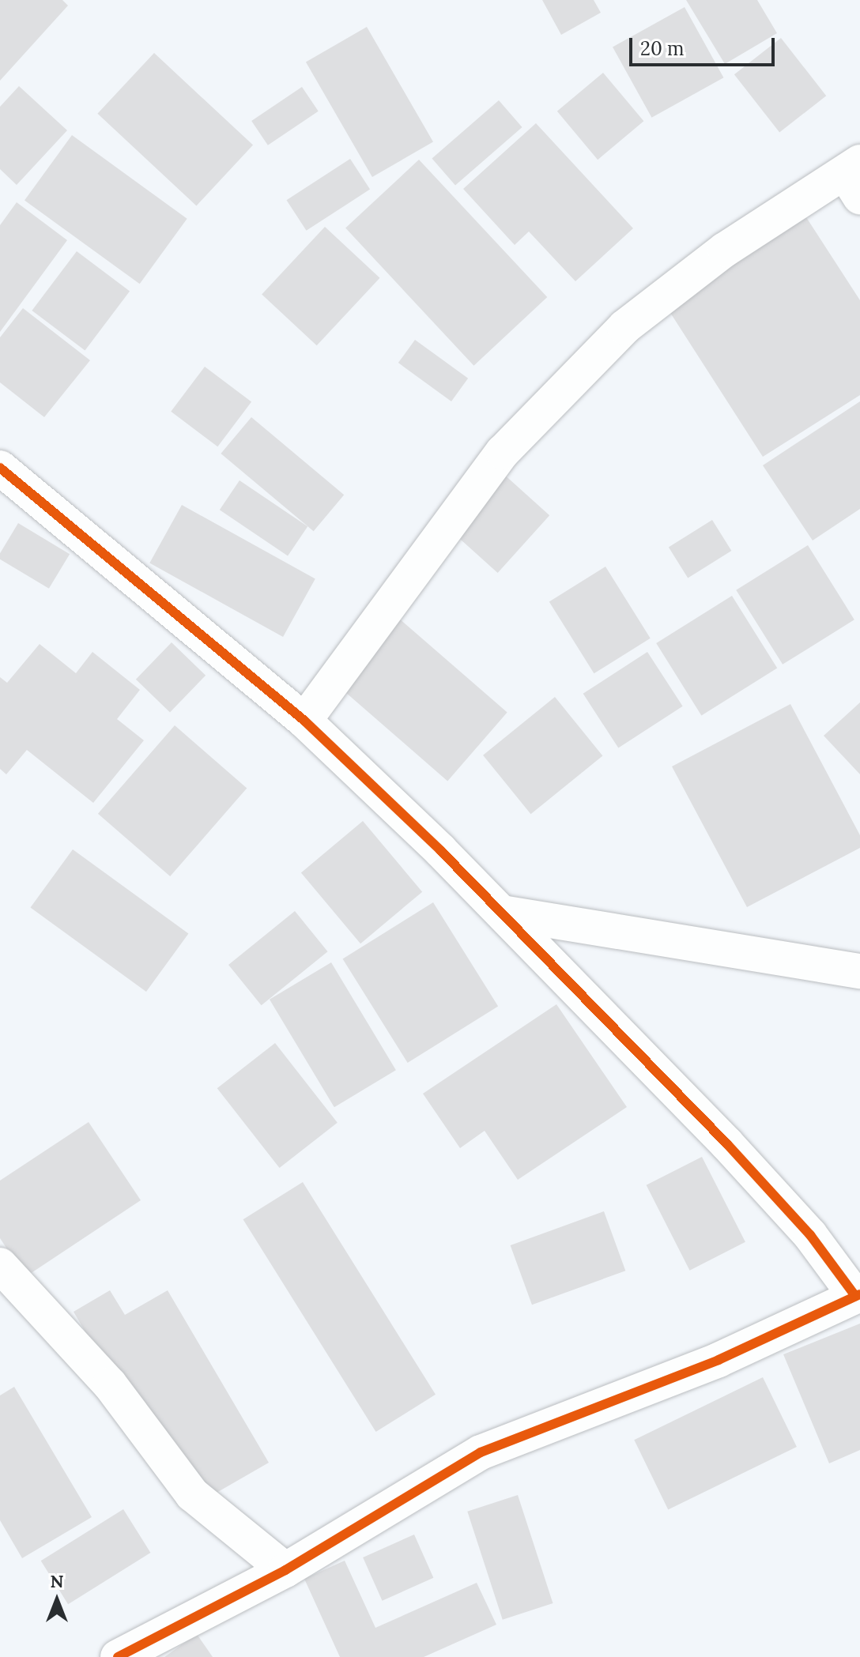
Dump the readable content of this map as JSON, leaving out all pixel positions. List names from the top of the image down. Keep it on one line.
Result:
{"scale_bar":"20 m","north":"top"}
